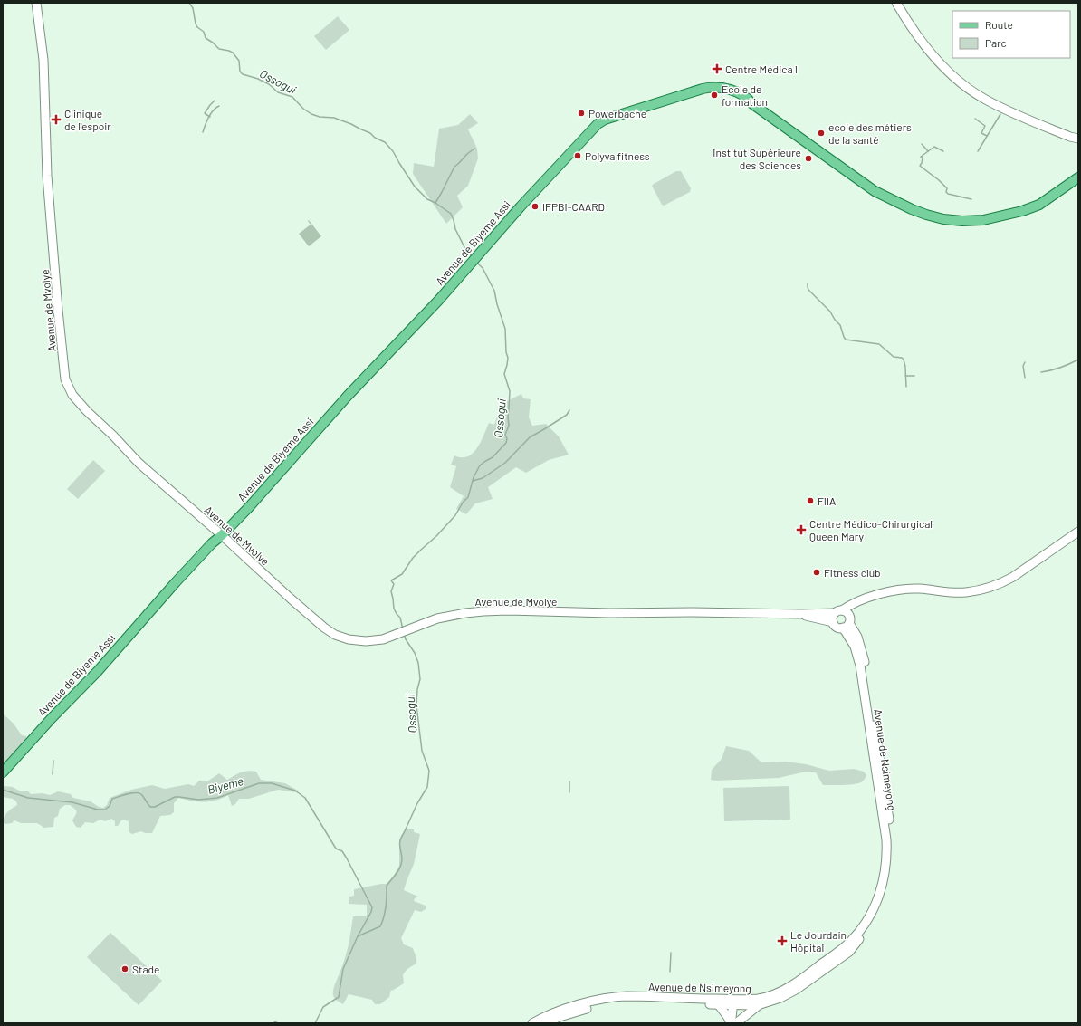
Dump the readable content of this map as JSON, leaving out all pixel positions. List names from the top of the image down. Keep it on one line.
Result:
{"streets":{"main road":["Avenue de Biyeme Assi","Avenue de Mvolye","Avenue de Nsimeyong"]},"crossings":[["Avenue de Biyeme Assi","Avenue de Mvolye"],["Avenue de Mvolye","Avenue de Nsimeyong"]],"water":["Ossogui","Biyeme"],"places":{"health":["Centre Médica l","Clinique de l'espoir","Centre Médico-Chirurgical Queen Mary","Le Jourdain Hôpital"],"other":["Ecole de formation","Powerbache","ecole des métiers de la santé","Polyva fitness","Institut Supérieure des Sciences","IFPBI-CAARD","FIIA","Fitness club","Stade"]},"legend":["Route","Parc"]}
